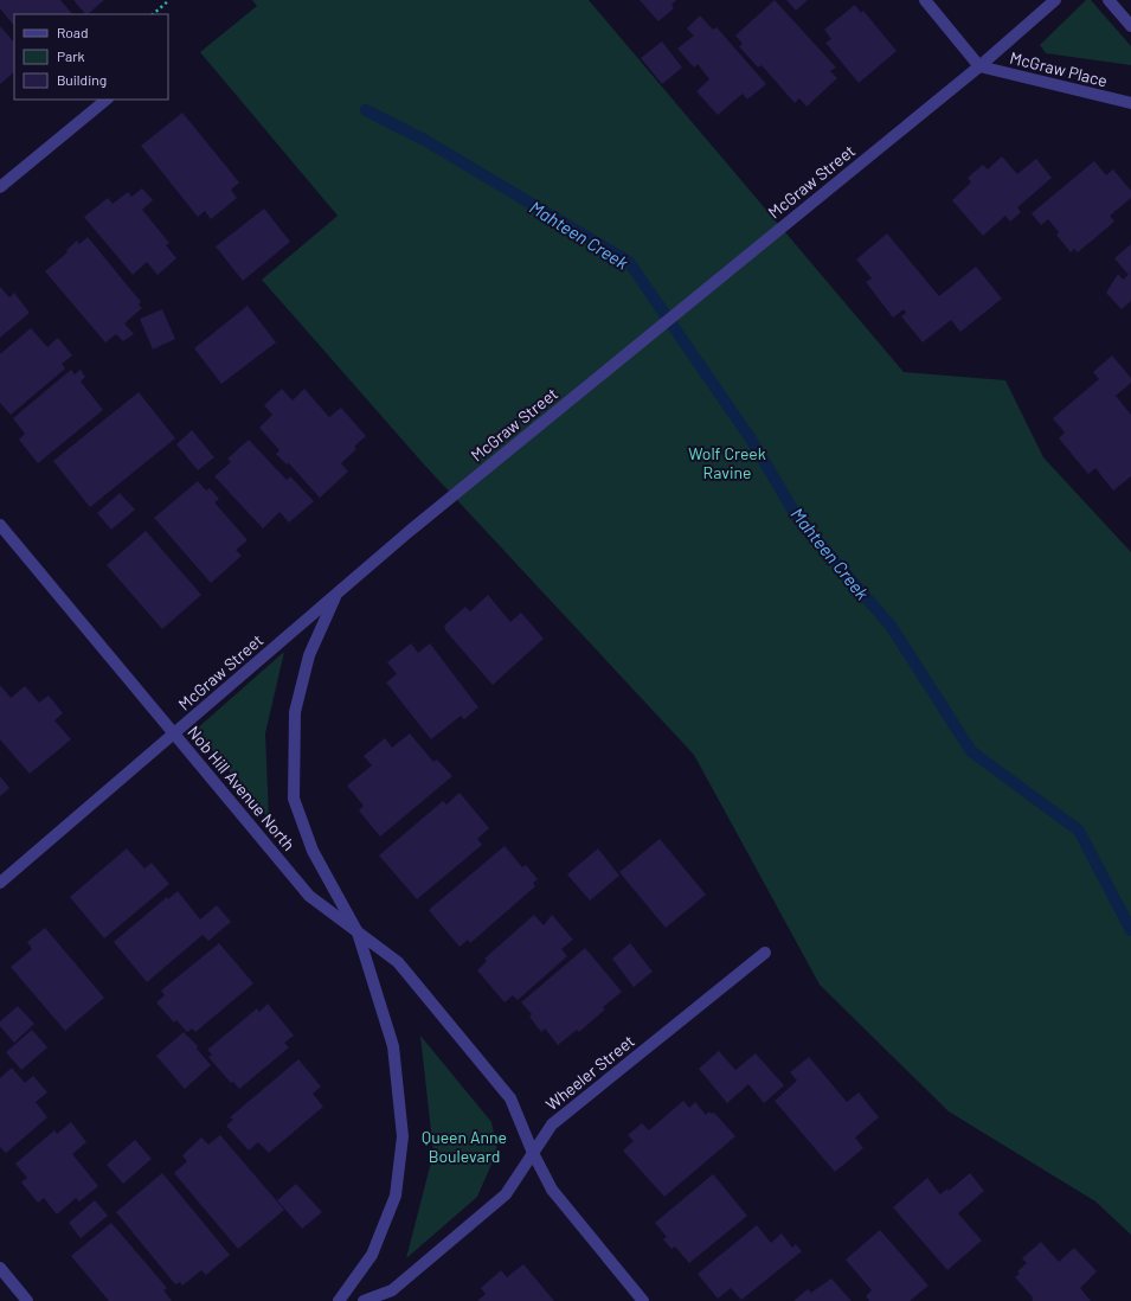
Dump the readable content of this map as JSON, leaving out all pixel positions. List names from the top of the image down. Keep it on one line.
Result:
{"streets":{"street":["McGraw Place","McGraw Street","Nob Hill Avenue North","Wheeler Street"]},"crossings":[["McGraw Place","McGraw Street"],["McGraw Street","Nob Hill Avenue North"],["Nob Hill Avenue North","Wheeler Street"]],"water":["Mahteen Creek"],"parks":["Wolf Creek Ravine","Queen Anne Boulevard"],"legend":["Road","Park","Building"]}
